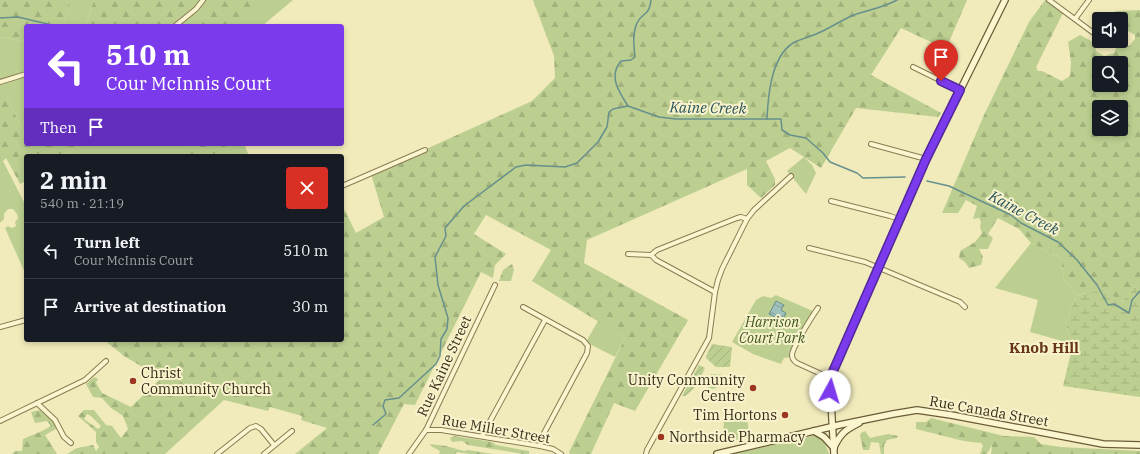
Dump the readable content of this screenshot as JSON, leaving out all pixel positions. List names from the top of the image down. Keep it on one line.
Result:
{"streets":{"main road":["Rue Canada Street"],"street":["Rue Kaine Street","Rue Miller Street"]},"crossings":[["Rue Kaine Street","Rue Miller Street"]],"districts":["Knob Hill"],"water":["Kaine Creek"],"parks":["Harrison Court Park"],"places":["Christ Community Church","Unity Community Centre","Tim Hortons","Northside Pharmacy"],"page":{"turn":["510 m","Cour McInnis Court"],"then":"Then","heading":["2 min","540 m · 21:19"],"list":[{"name":"Turn left","note":"Cour McInnis Court","value":"510 m"},{"name":"Arrive at destination","value":"30 m"}]}}
